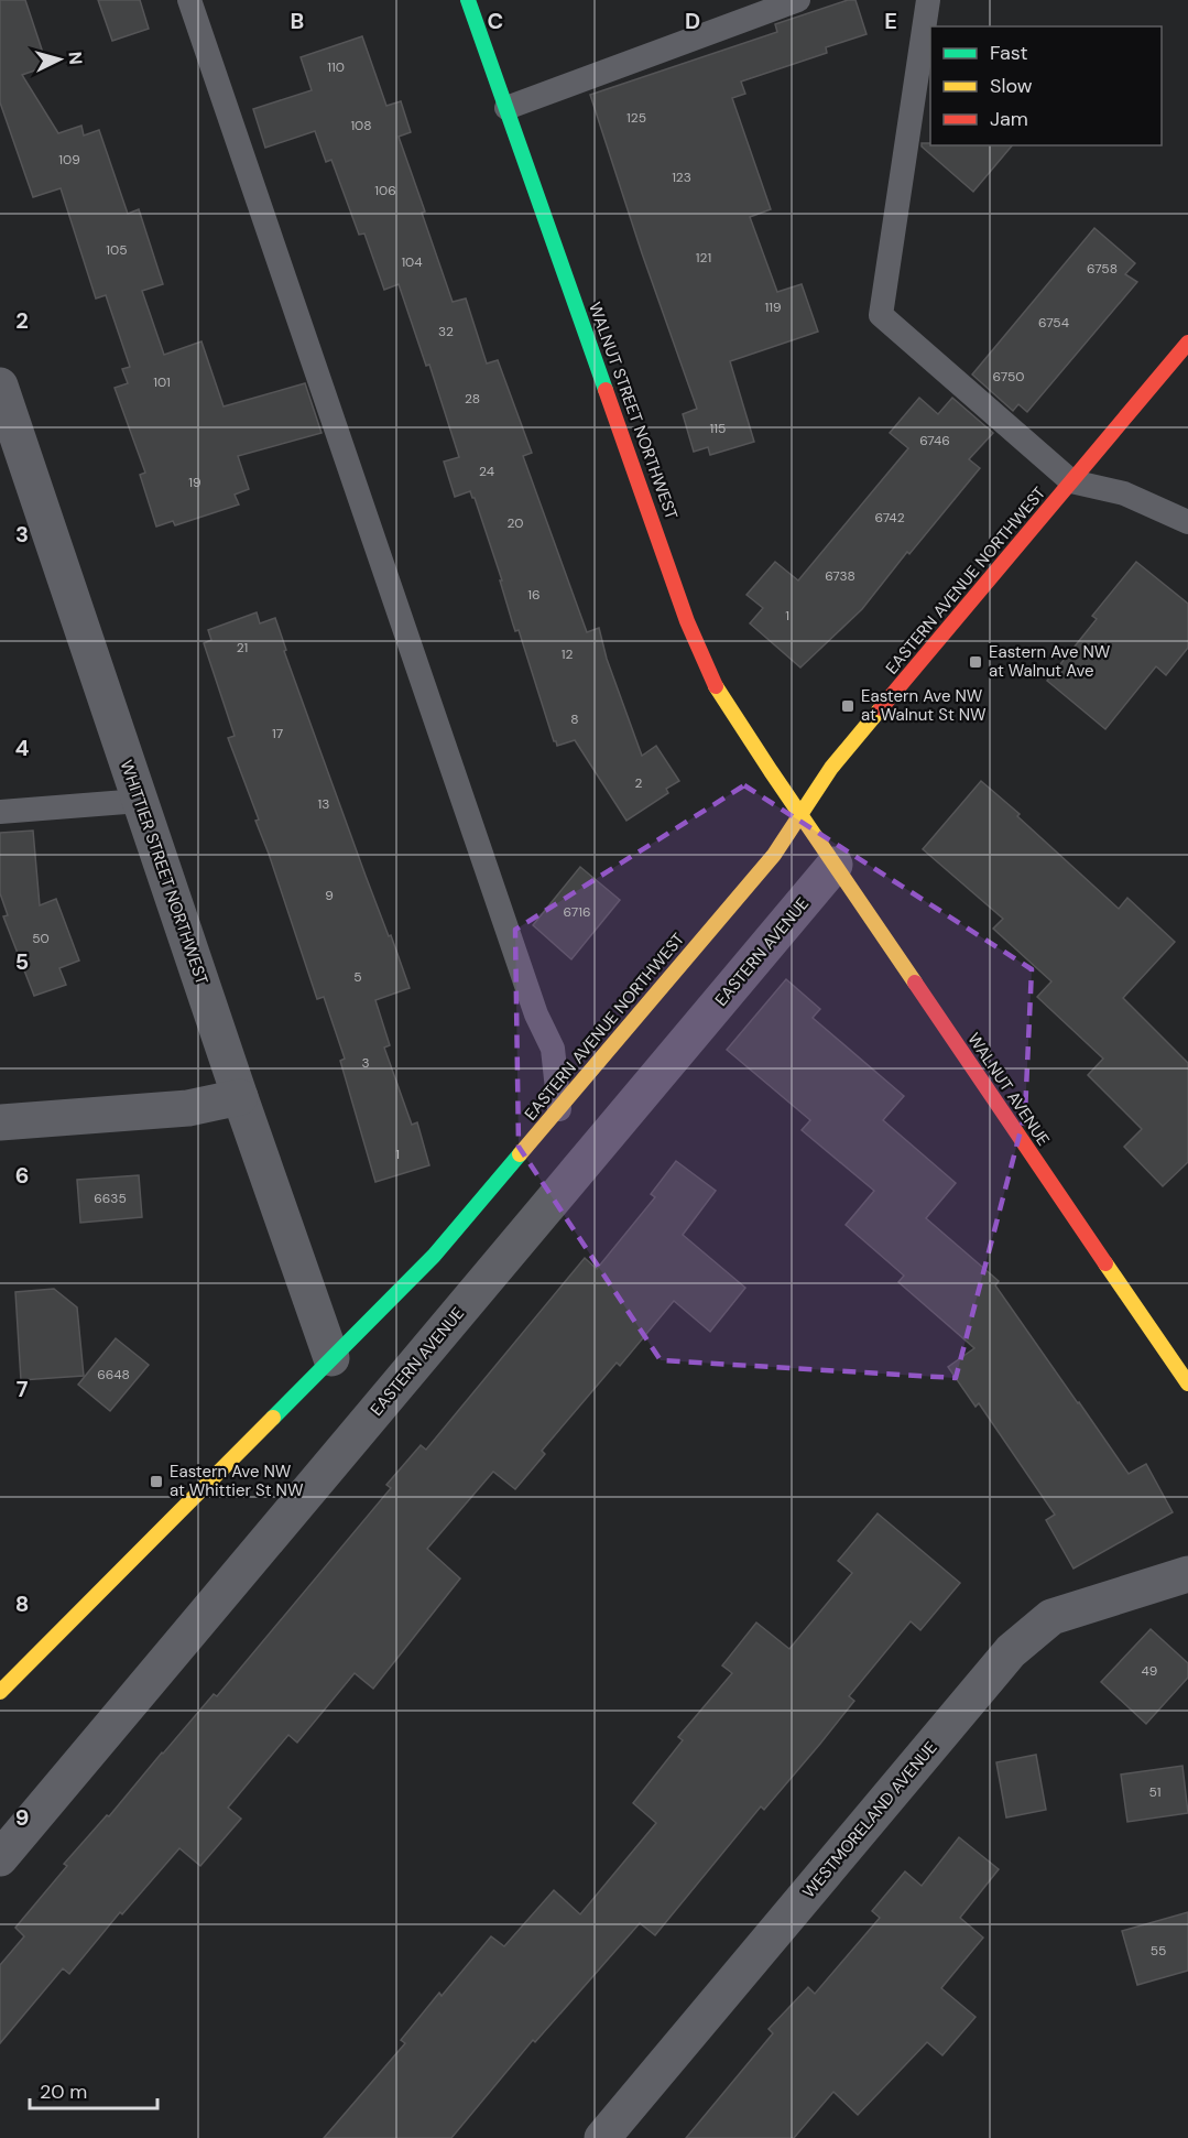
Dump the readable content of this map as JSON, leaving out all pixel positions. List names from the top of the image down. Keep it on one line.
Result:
{"streets":{"street":["WALNUT STREET NORTHWEST","EASTERN AVENUE NORTHWEST","WHITTIER STREET NORTHWEST","EASTERN AVENUE","WALNUT AVENUE","WESTMORELAND AVENUE"]},"crossings":[["WALNUT STREET NORTHWEST","EASTERN AVENUE NORTHWEST"],["WALNUT STREET NORTHWEST","WALNUT AVENUE"],["EASTERN AVENUE NORTHWEST","WHITTIER STREET NORTHWEST"],["EASTERN AVENUE NORTHWEST","WALNUT AVENUE"],["EASTERN AVENUE","WALNUT AVENUE"]],"places":{"transit":["Eastern Ave NW at Walnut Ave","Eastern Ave NW at Walnut St NW","Eastern Ave NW at Whittier St NW"]},"house_numbers":["110","125","108","109","123","106","105","121","104","6758","119","6754","32","6750","101","28","115","6746","24","19","6742","20","6738","16","1","21","12","8","17","2","13","9","6716","50","5","3","1","6635","6648","49","51","55"],"legend":["Fast","Slow","Jam"],"scale_bar":"20 m","north":"right","grid":{"columns":["B","C","D","E"],"rows":["2","3","4","5","6","7","8","9"]}}
